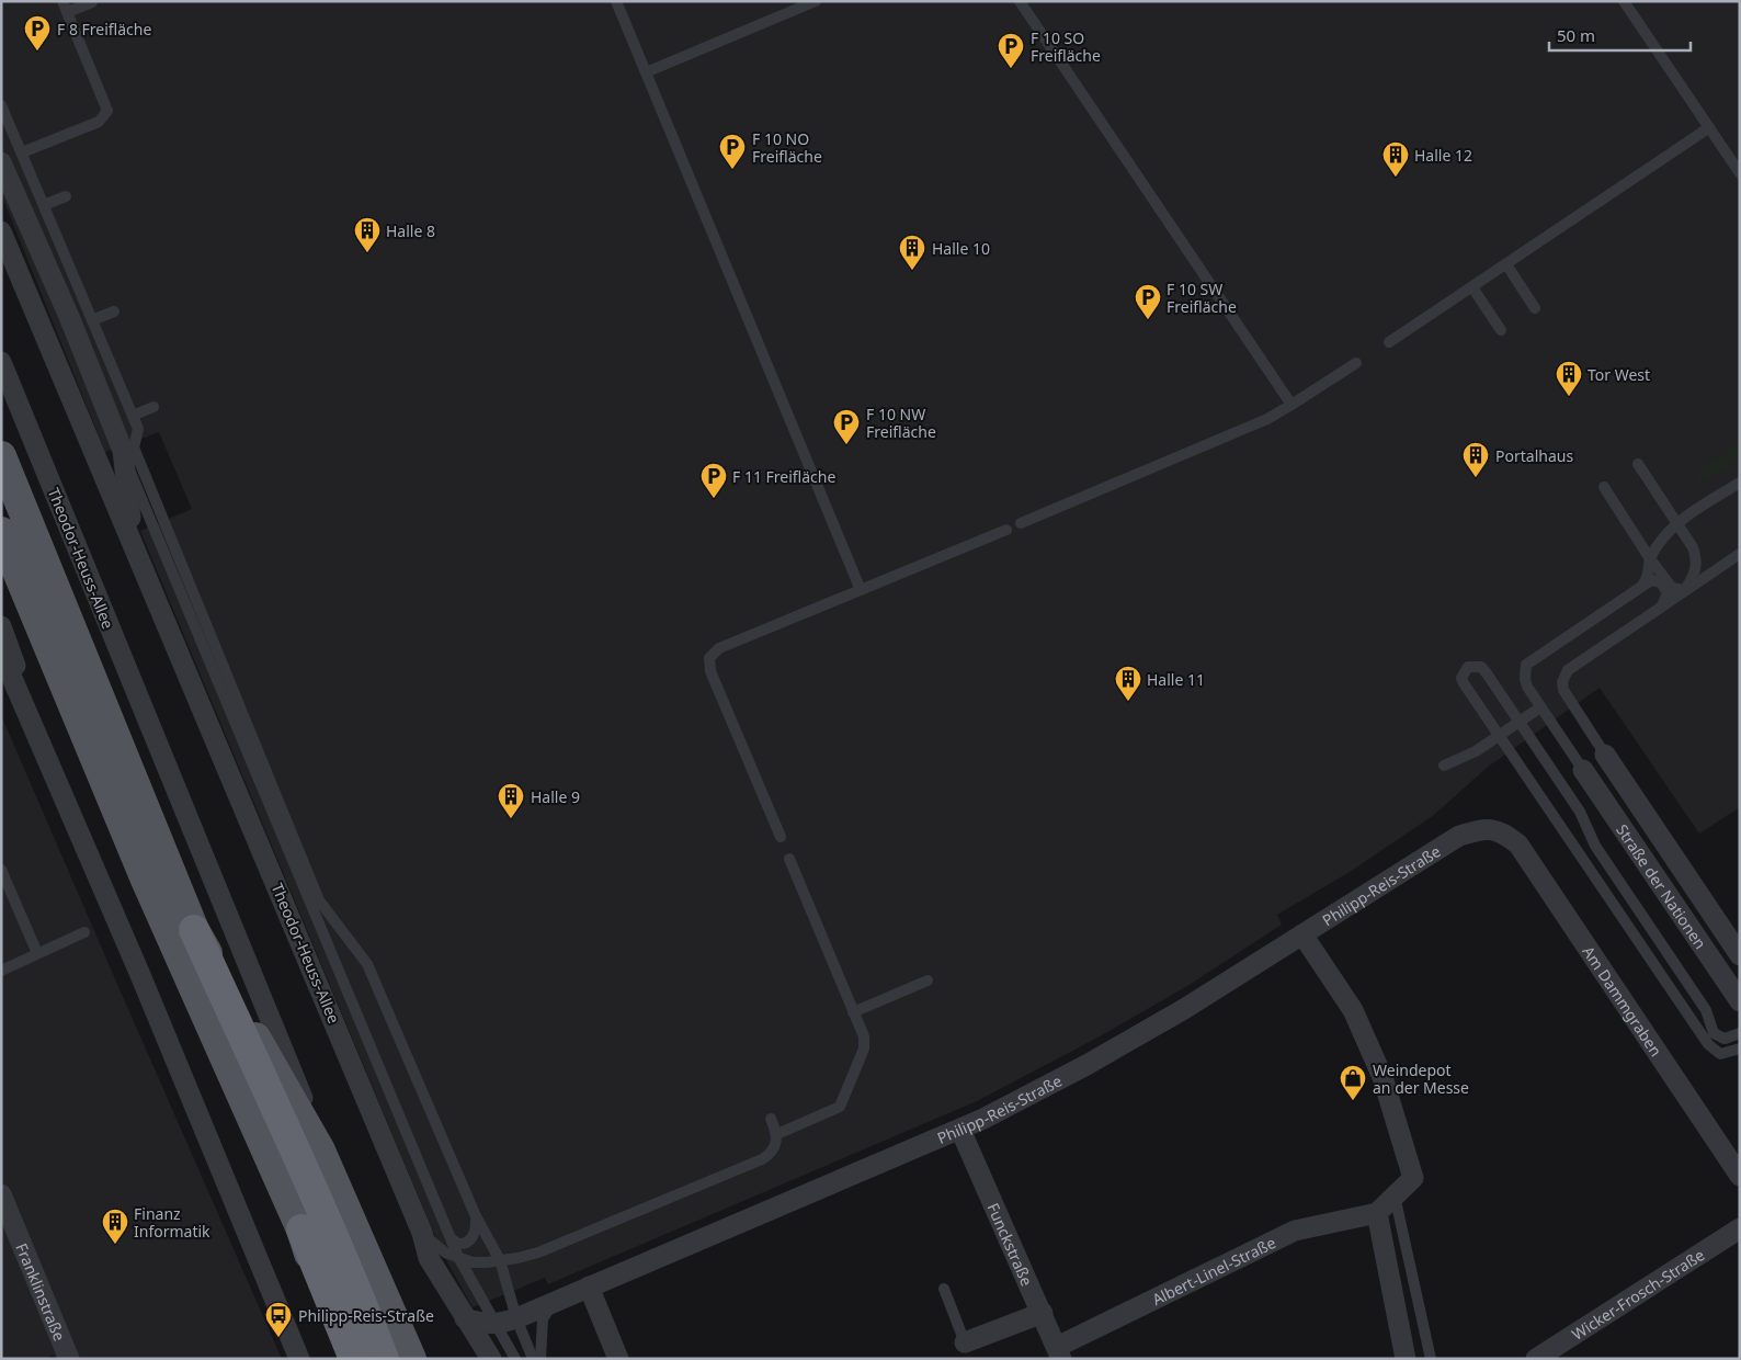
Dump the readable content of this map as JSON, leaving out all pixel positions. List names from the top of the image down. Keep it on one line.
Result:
{"streets":{"highway":["Theodor-Heuss-Allee"],"street":["Philipp-Reis-Straße","Straße der Nationen","Am Dammgraben","Funckstraße","Albert-Linel-Straße","Franklinstraße","Wicker-Frosch-Straße"]},"crossings":[["Theodor-Heuss-Allee","Philipp-Reis-Straße"],["Philipp-Reis-Straße","Am Dammgraben"],["Philipp-Reis-Straße","Funckstraße"],["Funckstraße","Albert-Linel-Straße"]],"places":{"parking":["F 8 Freifläche","F 10 SO Freifläche","F 10 NO Freifläche","F 10 SW Freifläche","F 10 NW Freifläche","F 11 Freifläche"],"building":["Halle 12","Halle 8","Halle 10","Tor West","Portalhaus","Halle 11","Halle 9","Finanz Informatik"],"shop":["Weindepot an der Messe"],"bus stop":["Philipp-Reis-Straße"]},"scale_bar":"50 m"}
